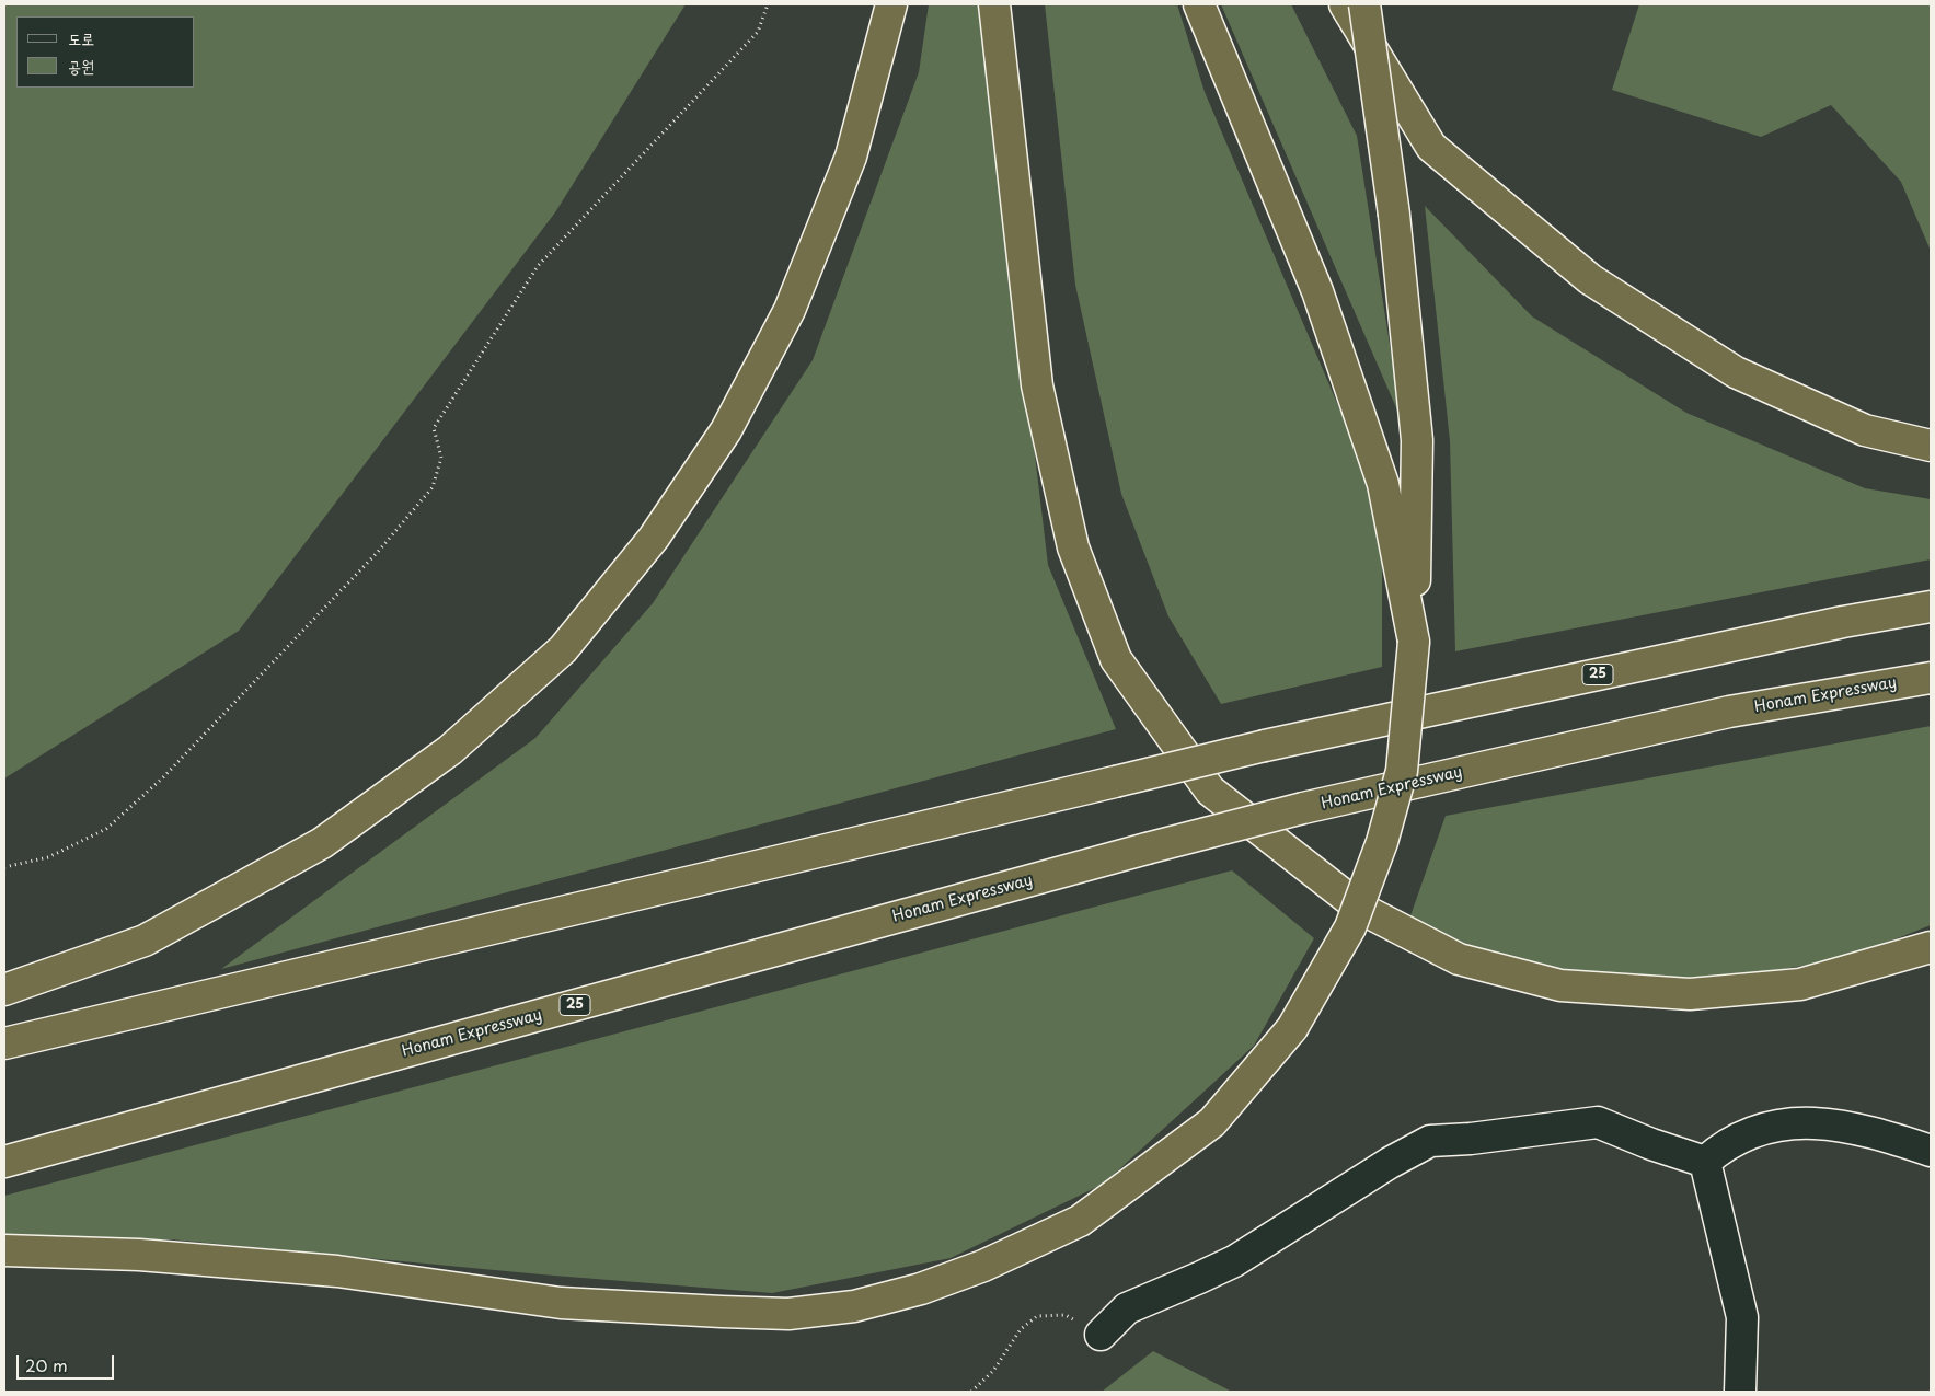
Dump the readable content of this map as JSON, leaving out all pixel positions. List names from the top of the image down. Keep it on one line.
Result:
{"streets":{"highway":["25","Honam Expressway"]},"legend":["도로","공원"],"scale_bar":"20 m"}
